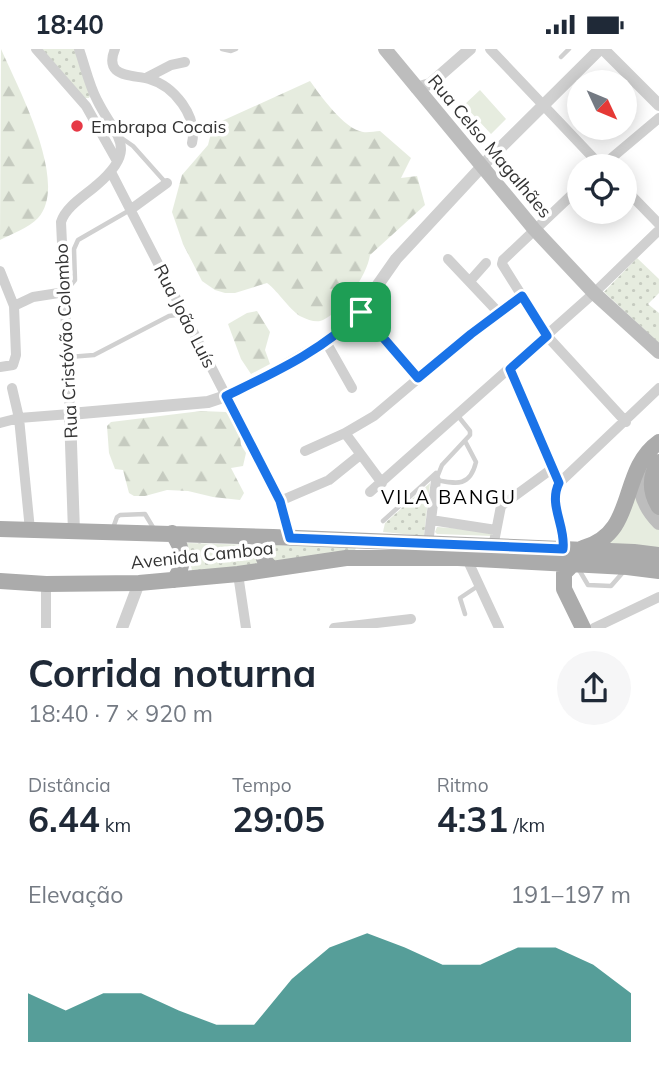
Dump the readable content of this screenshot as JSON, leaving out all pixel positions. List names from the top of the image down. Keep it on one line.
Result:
{"streets":{"main road":["Rua Celso Magalhães","Avenida Camboa"],"street":["Rua João Luís","Rua Cristóvão Colombo"]},"crossings":[["Rua João Luís","Rua Cristóvão Colombo"],["Rua João Luís","Avenida Camboa"],["Rua Cristóvão Colombo","Avenida Camboa"]],"districts":["VILA BANGU"],"places":["Embrapa Cocais"],"north":"bottom right","page":{"status":"18:40","heading":["Corrida noturna","18:40 · 7 × 920 m"],"stats":[["Distância","6.44 km"],["Tempo","29:05"],["Ritmo","4:31 /km"]],"chart":["Elevação","191–197 m"]}}
